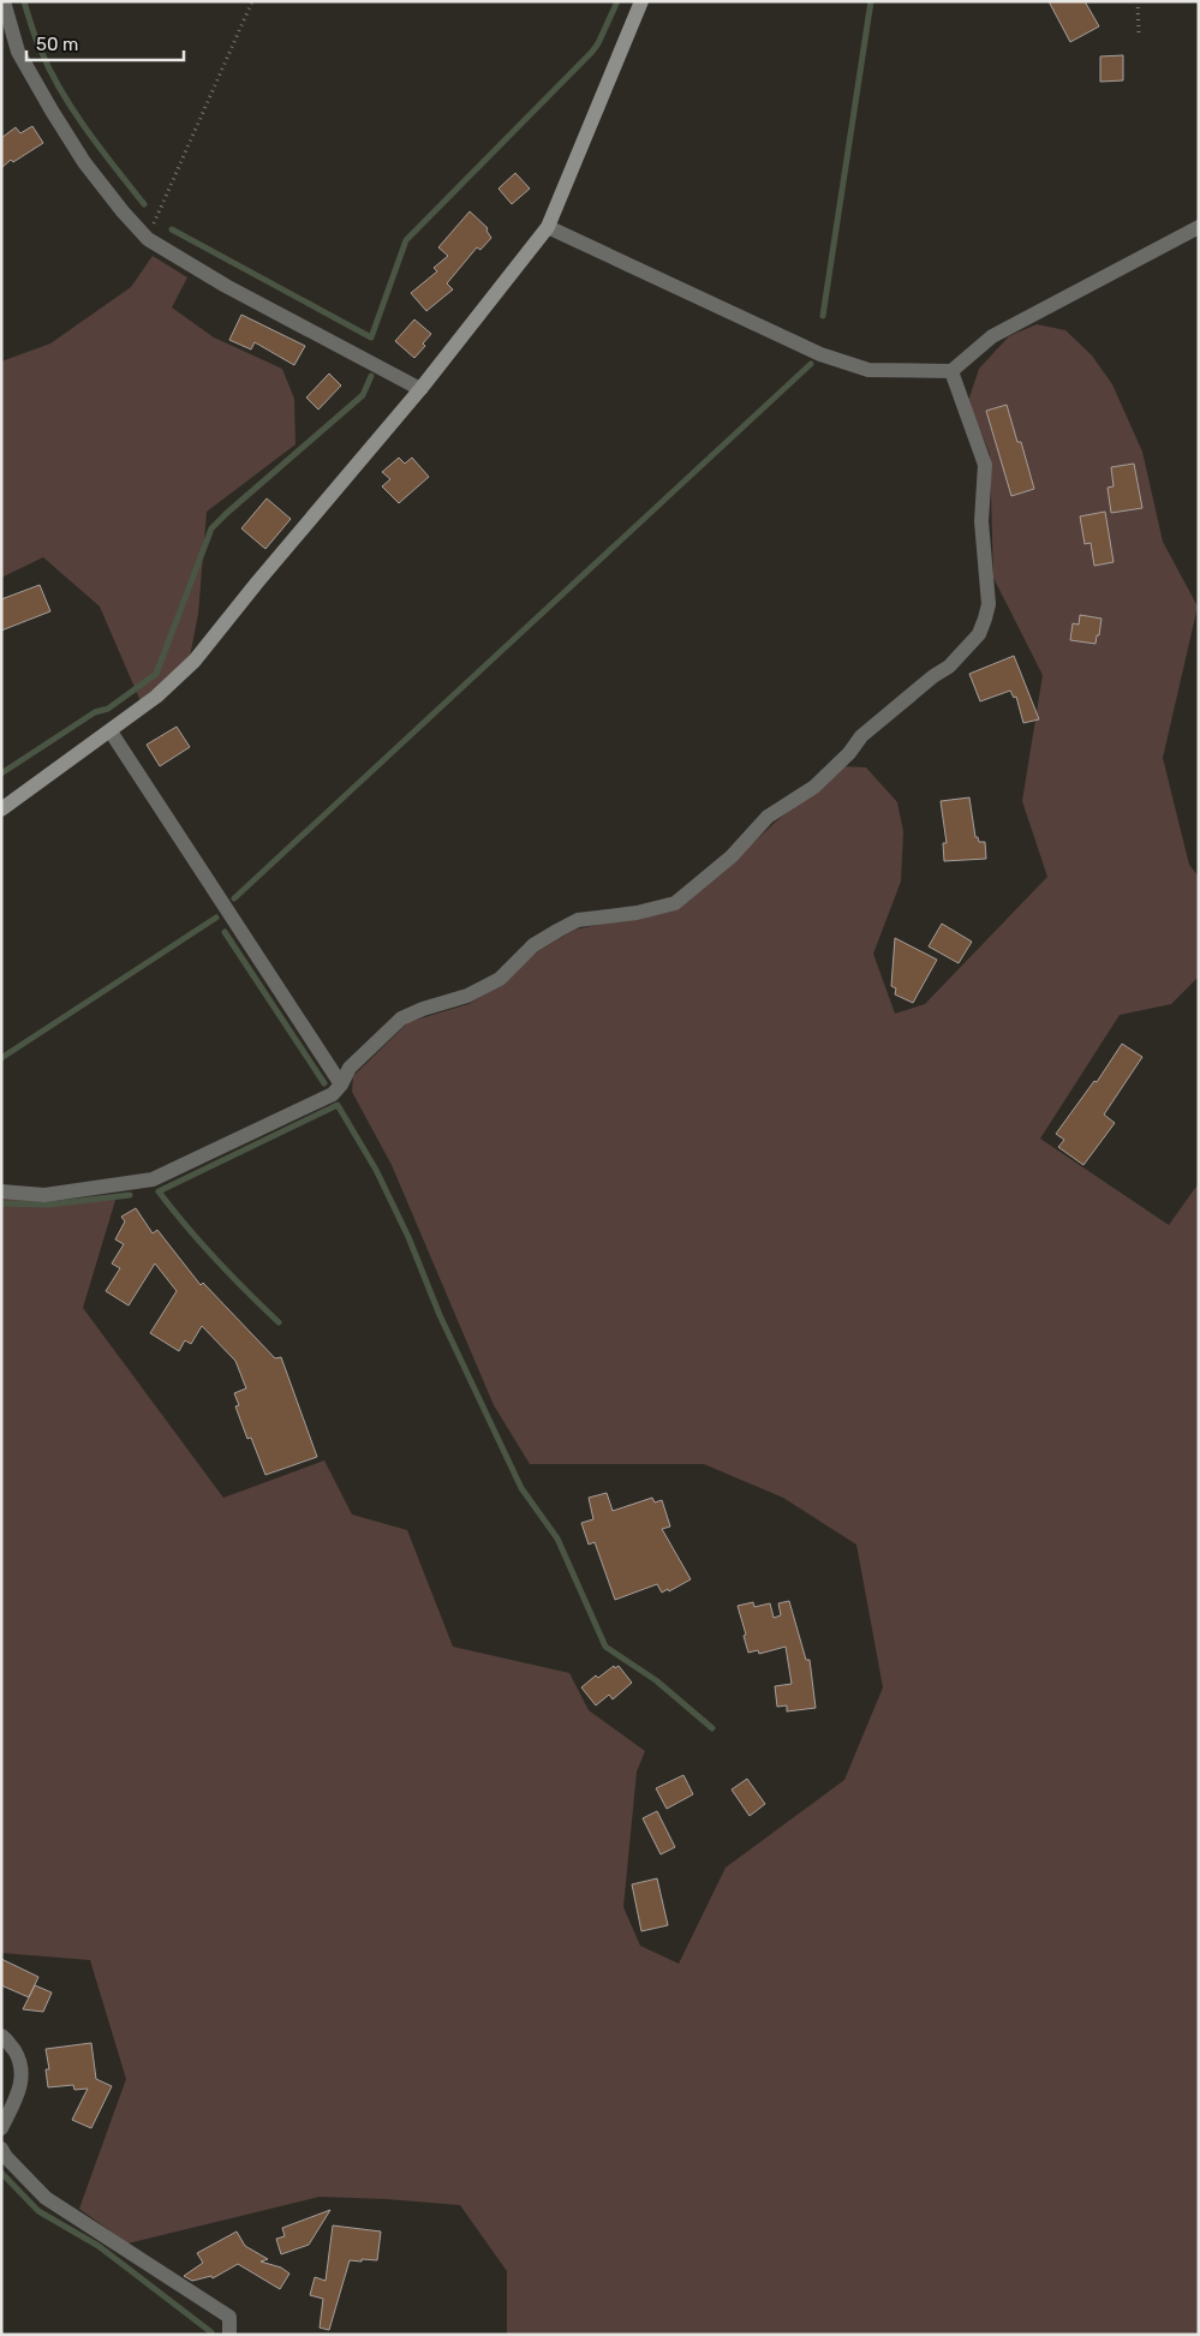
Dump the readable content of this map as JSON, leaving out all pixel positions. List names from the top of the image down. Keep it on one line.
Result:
{"scale_bar":"50 m"}
